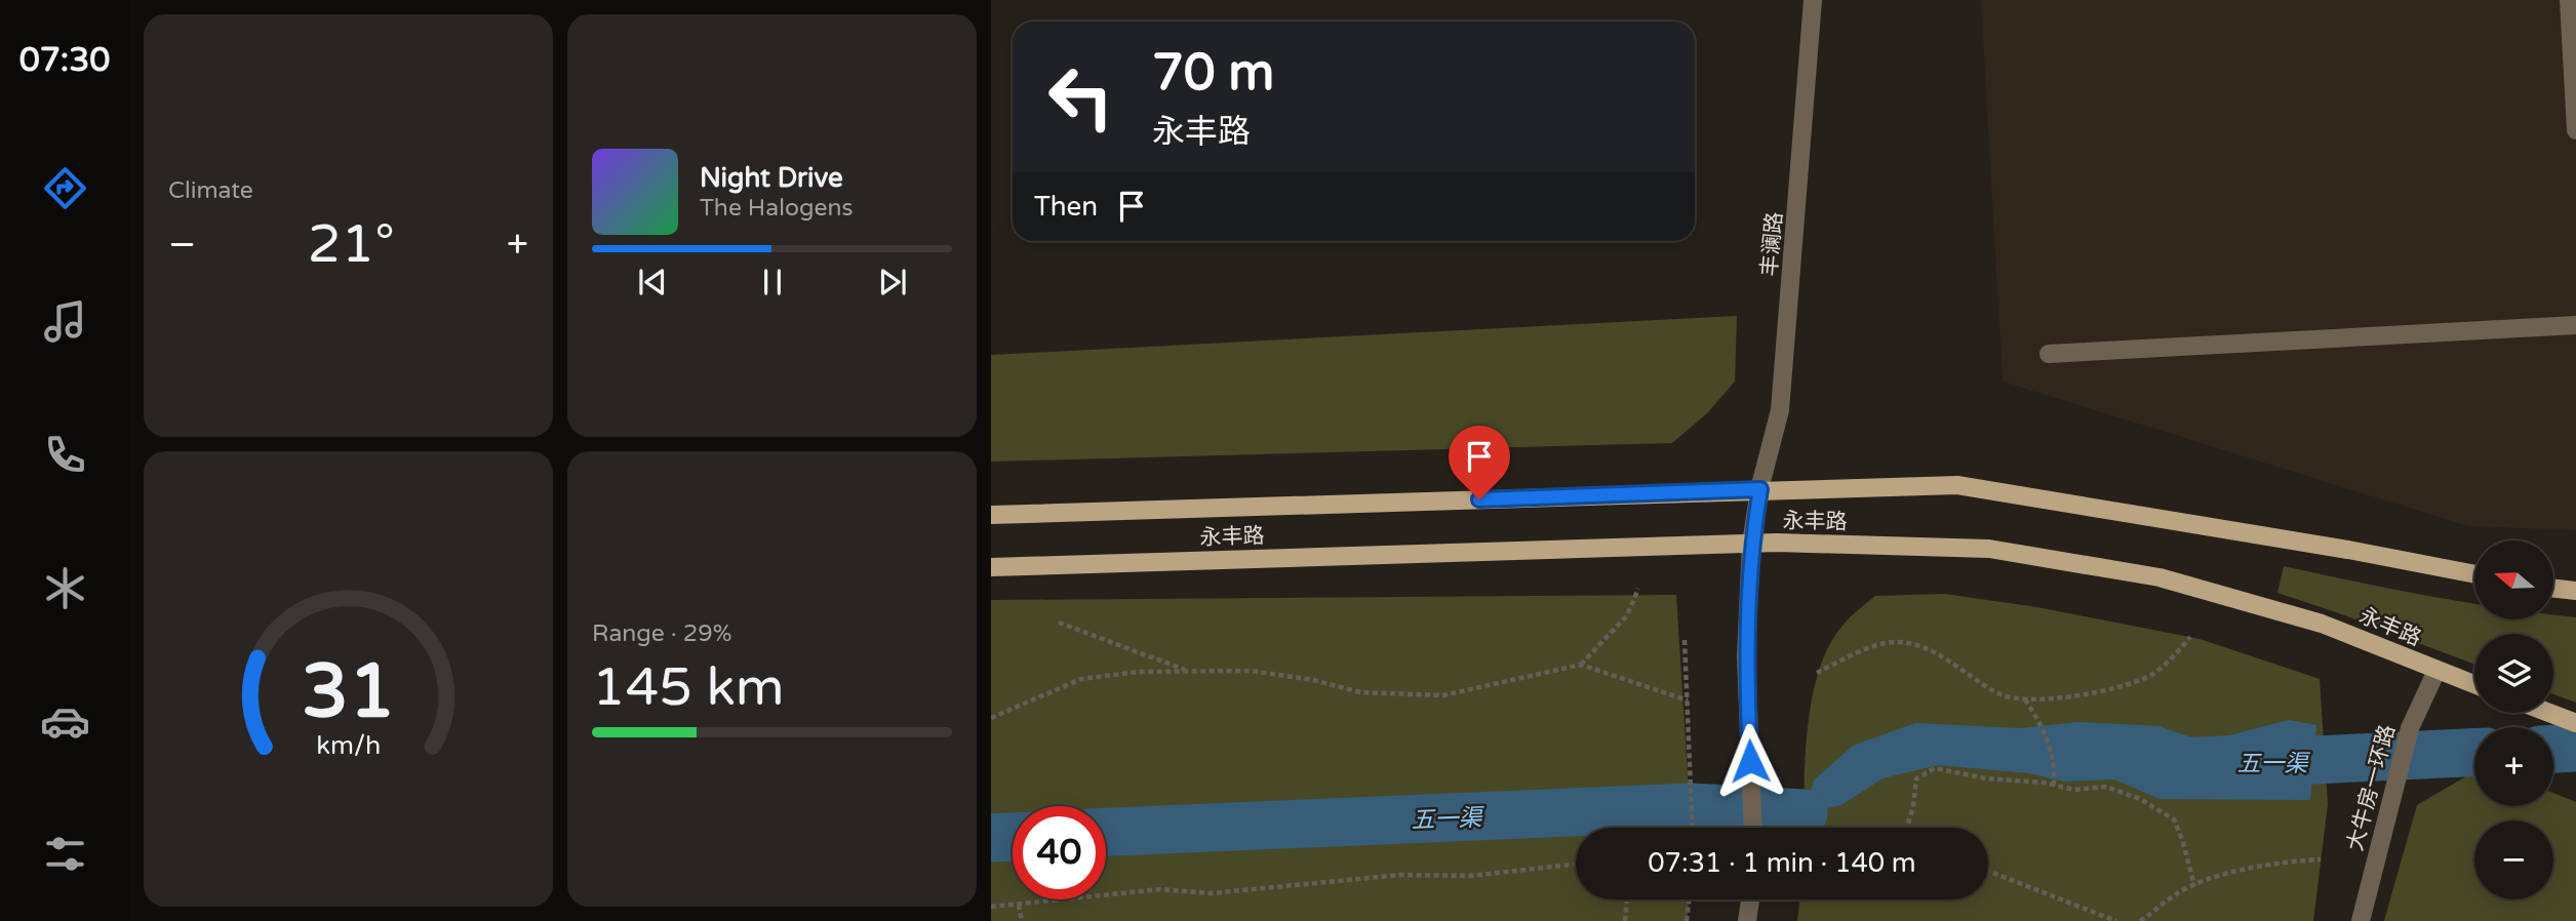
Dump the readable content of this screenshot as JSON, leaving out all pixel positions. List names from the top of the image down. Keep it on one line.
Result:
{"streets":{"main road":["永丰路"],"street":["丰澜路","大牛房一环路"]},"crossings":[["丰澜路","永丰路"],["永丰路","大牛房一环路"]],"water":["五一渠"],"north":"left","page":{"tabs":"07:30","tile":["Climate",["Range · 29%","145 km"]],"turn":["70 m","永丰路"],"song":["Night Drive","The Halogens"],"then":"Then","heat":["−","21°","+"],"map_buttons":["+","−"],"limit":"40","trip":"07:31 · 1 min · 140 m","gauge":["31","km/h"]}}
